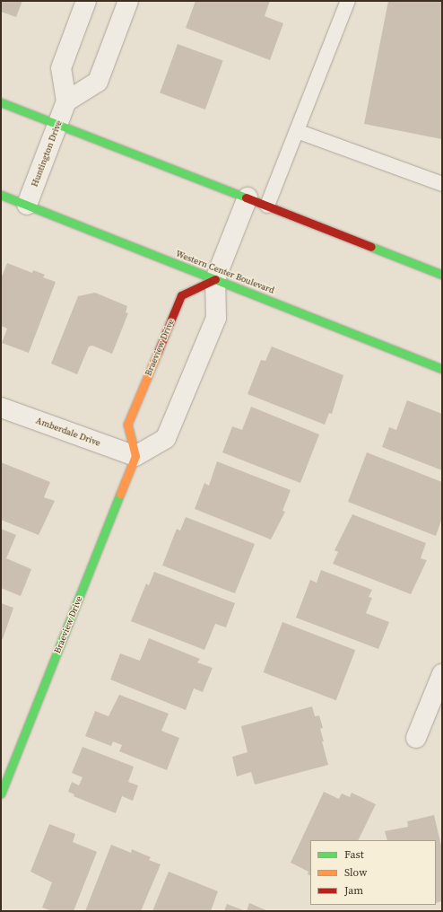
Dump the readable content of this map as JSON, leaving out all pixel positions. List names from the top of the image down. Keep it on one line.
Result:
{"streets":{"main road":["Western Center Boulevard","Braeview Drive"],"street":["Huntington Drive","Amberdale Drive"]},"crossings":[["Huntington Drive","Western Center Boulevard"],["Western Center Boulevard","Braeview Drive"],["Braeview Drive","Amberdale Drive"]],"legend":["Fast","Slow","Jam"]}
